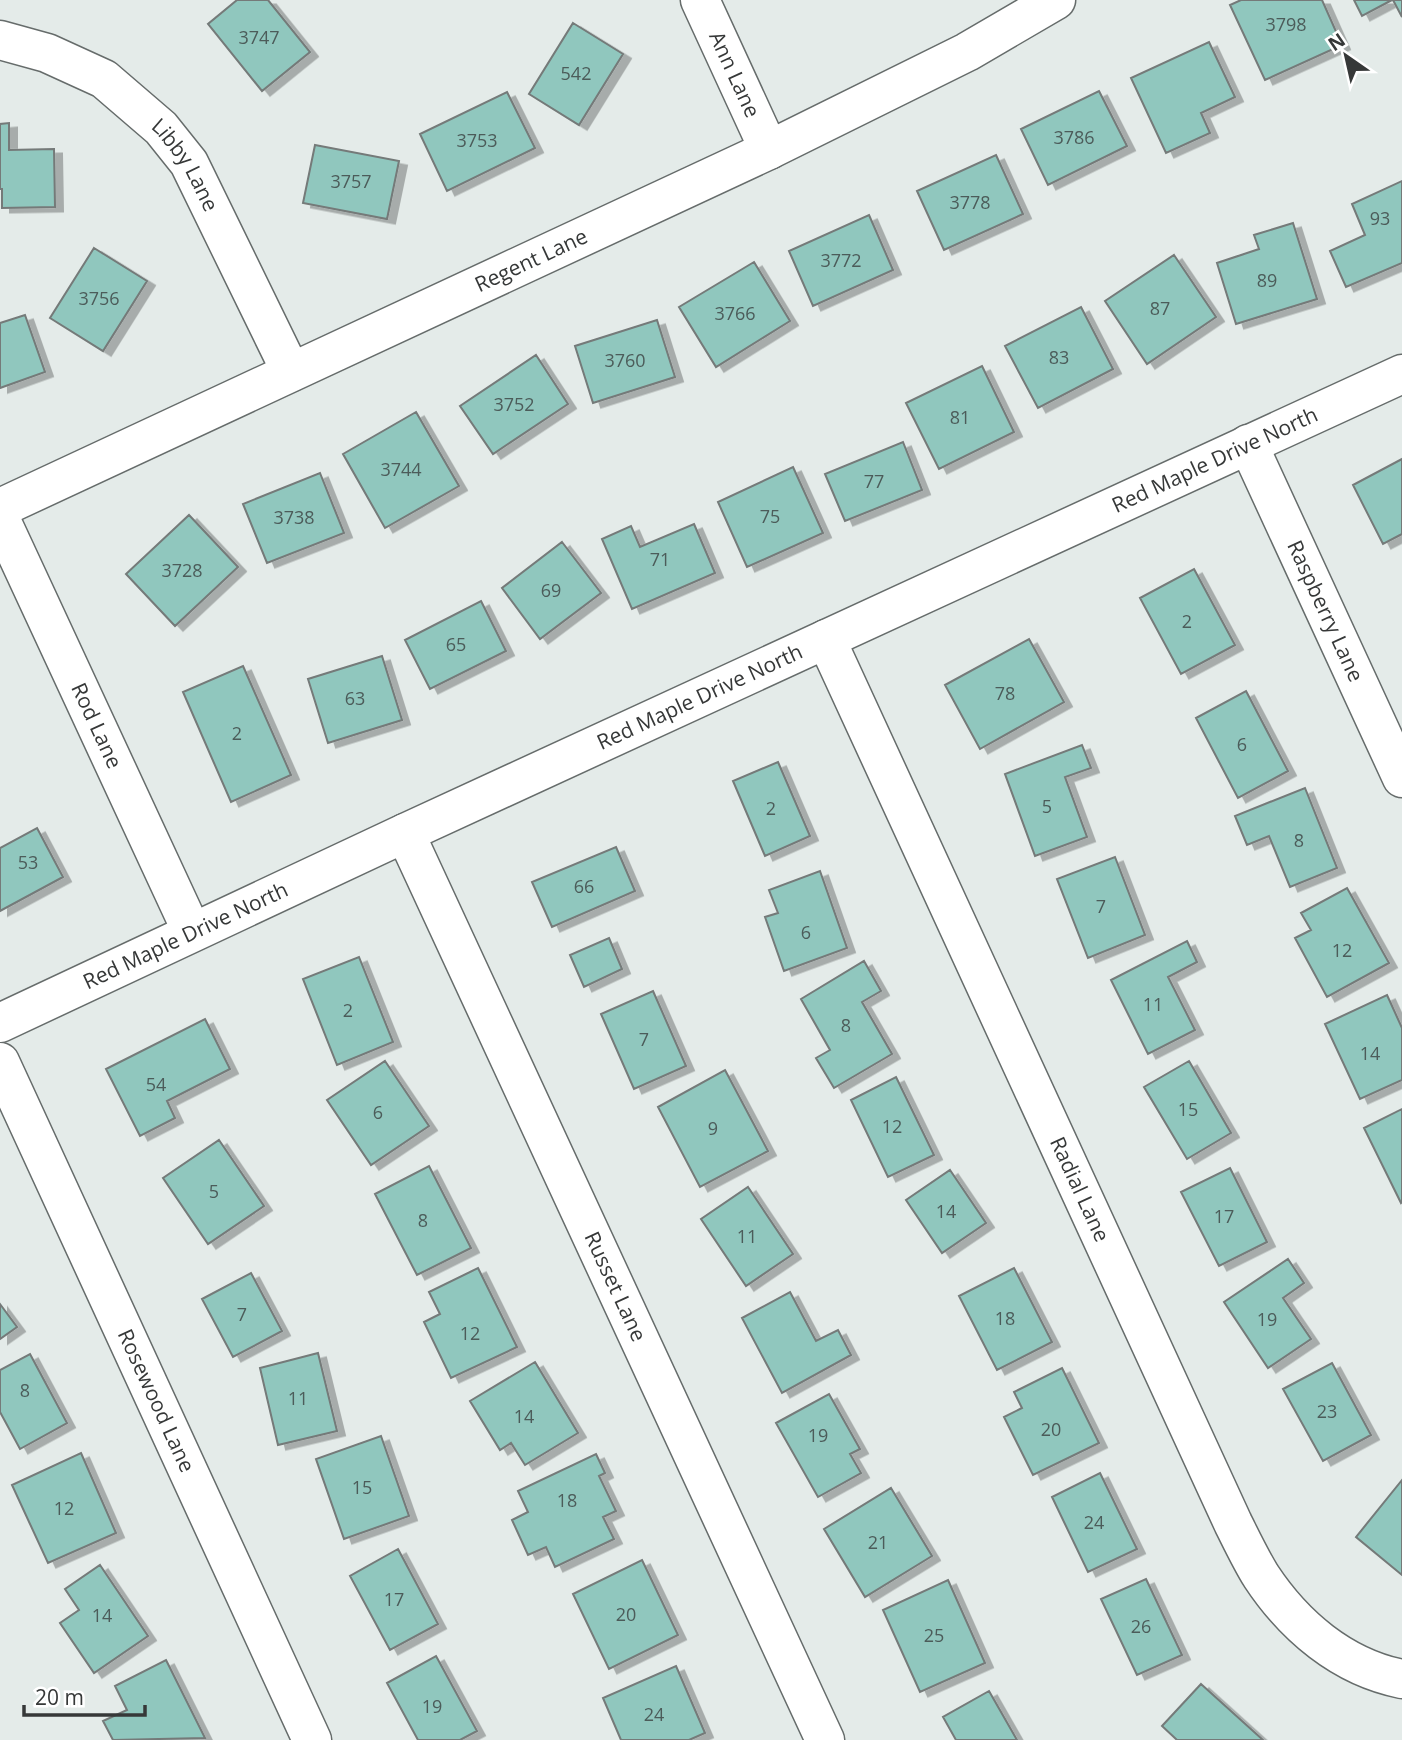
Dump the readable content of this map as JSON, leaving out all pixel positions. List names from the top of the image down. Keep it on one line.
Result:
{"streets":{"street":["Ann Lane","Libby Lane","Regent Lane","Red Maple Drive North","Raspberry Lane","Rod Lane","Radial Lane","Russet Lane","Rosewood Lane"]},"crossings":[["Ann Lane","Regent Lane"],["Libby Lane","Regent Lane"],["Red Maple Drive North","Raspberry Lane"],["Red Maple Drive North","Rod Lane"],["Red Maple Drive North","Radial Lane"],["Red Maple Drive North","Russet Lane"]],"house_numbers":["3798","3747","542","3786","3753","3757","3778","93","3772","89","3756","87","3766","83","3760","3752","81","3744","77","75","3738","71","3728","69","2","65","78","63","2","6","5","2","8","53","66","7","6","12","11","2","8","7","14","54","15","6","12","9","5","14","17","8","11","7","18","19","12","8","11","23","14","20","19","15","18","12","24","21","17","20","14","26","25","19","24"],"scale_bar":"20 m","north":"top left"}
